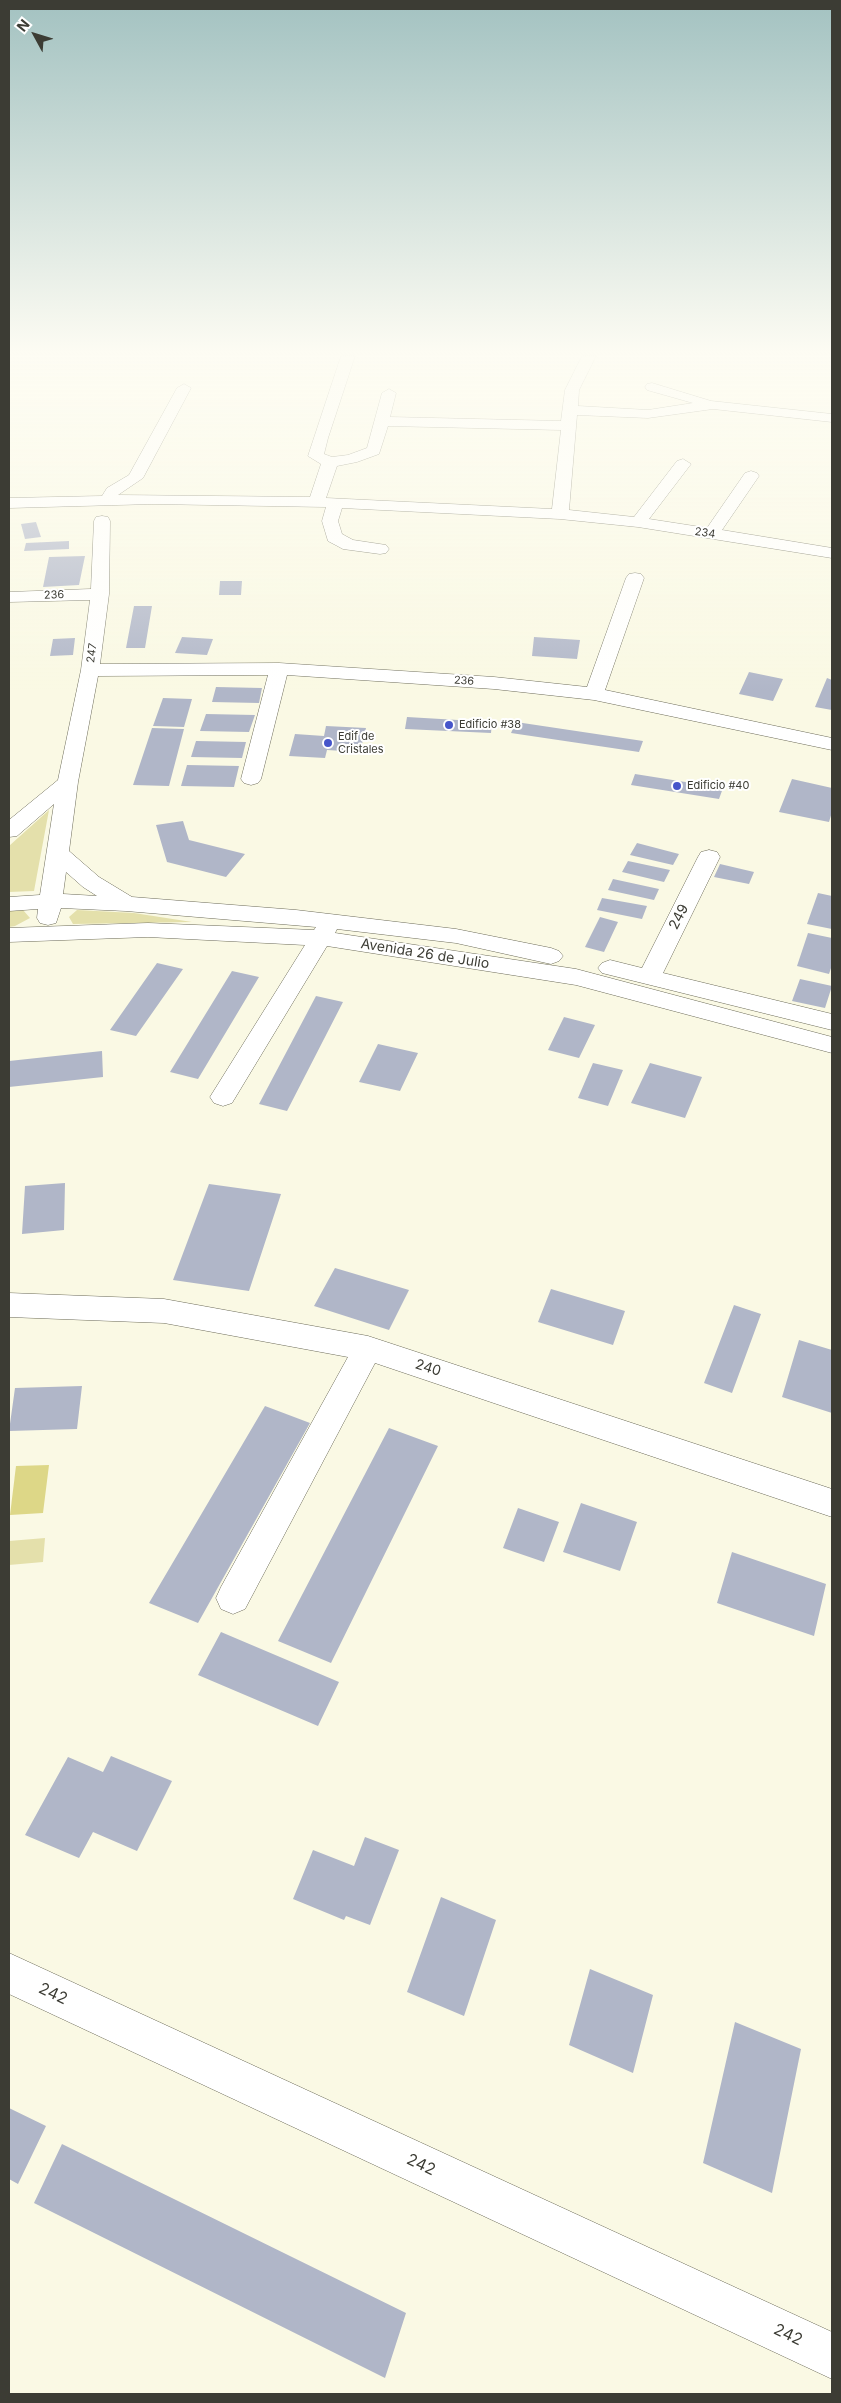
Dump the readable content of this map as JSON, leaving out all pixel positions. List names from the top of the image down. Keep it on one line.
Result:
{"streets":{"street":["234","236","247","249","Avenida 26 de Julio","240","242"]},"crossings":[["236","247"],["247","Avenida 26 de Julio"],["249","Avenida 26 de Julio"]],"places":["Edificio #38","Edif de Cristales","Edificio #40"],"north":"top left"}
